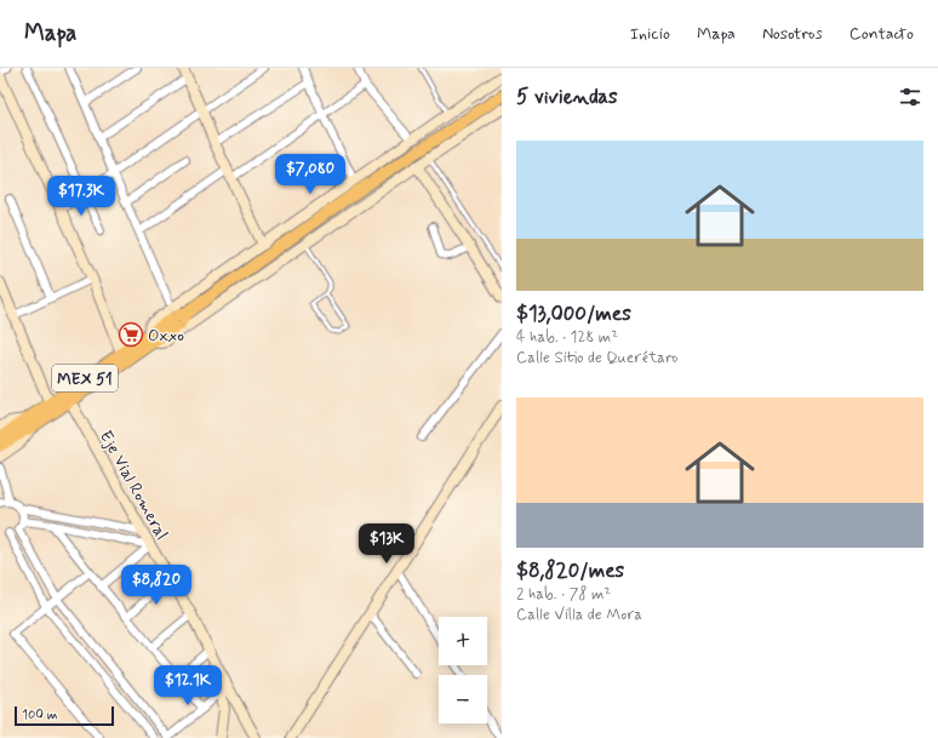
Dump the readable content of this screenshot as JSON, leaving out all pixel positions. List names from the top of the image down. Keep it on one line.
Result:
{"streets":{"main road":["MEX 51","Eje Vial Romeral"]},"crossings":[["MEX 51","Eje Vial Romeral"]],"places":{"supermarket":["Oxxo"]},"scale_bar":"100 m","page":{"header":"Mapa","nav":["Inicio","Mapa","Nosotros","Contacto"],"heading":"5 viviendas","list":[{"name":"$13,000/mes","note":"4 hab. · 128 m² · Calle Sitio de Querétaro"},{"name":"$8,820/mes","note":"2 hab. · 78 m² · Calle Villa de Mora"}],"price":["$7,080","$17.3K","$13K","$8,820","$12.1K"],"map_buttons":["+","−"],"scale":"100 m"}}
